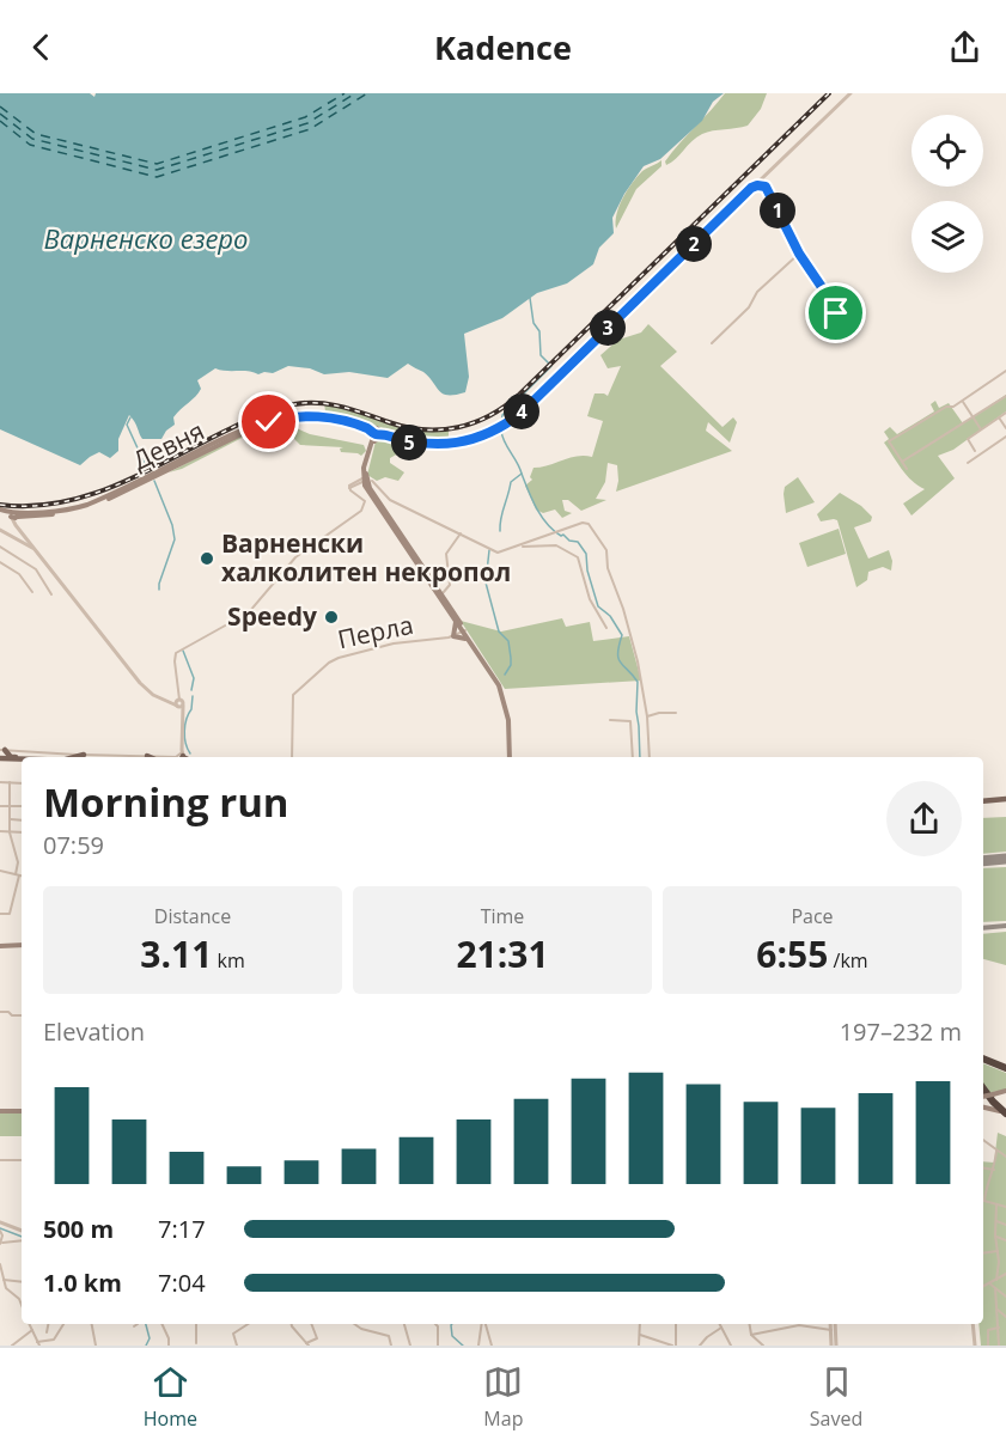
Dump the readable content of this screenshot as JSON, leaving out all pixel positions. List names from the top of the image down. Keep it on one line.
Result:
{"streets":{"main road":["Девня"],"street":["Перла"]},"water":["Варненско езеро"],"places":["Варненски халколитен некропол","Speedy"],"page":{"header":"Kadence","pins":["1","2","3","4","5"],"heading":["Morning run","07:59"],"stats":[["Distance","3.11 km"],["Time","21:31"],["Pace","6:55 /km"]],"chart":["Elevation","197–232 m"],"list":[{"name":"500 m","note":"7:17"},{"name":"1.0 km","note":"7:04"}],"tabs":["Home","Map","Saved"]}}
